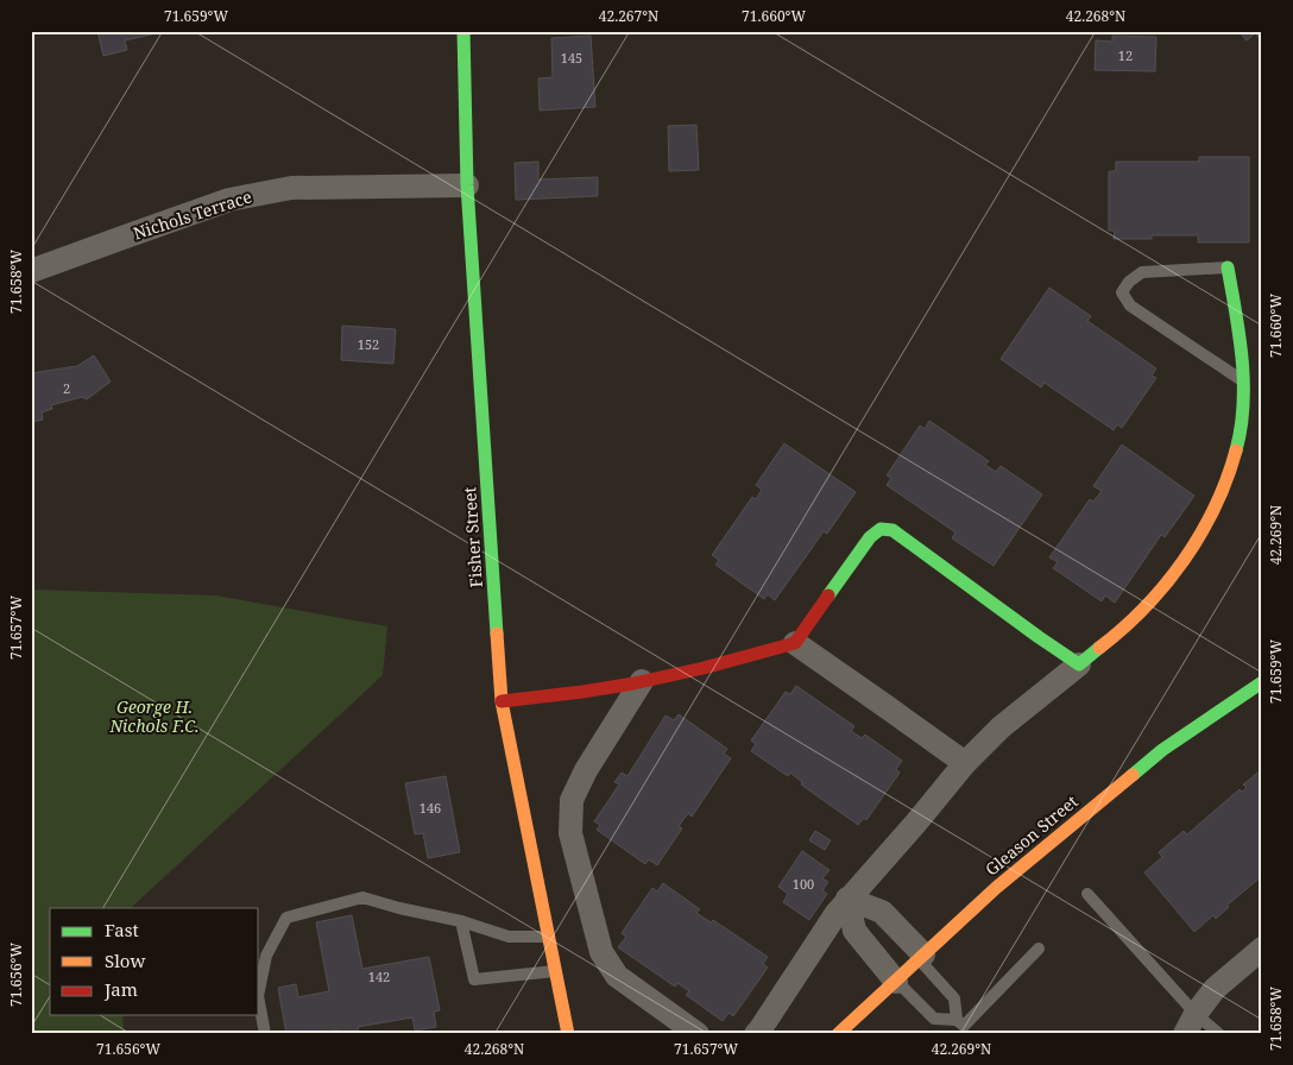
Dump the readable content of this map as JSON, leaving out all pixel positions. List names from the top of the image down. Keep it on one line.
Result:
{"streets":{"street":["Nichols Terrace","Fisher Street","Gleason Street"]},"crossings":[["Nichols Terrace","Fisher Street"]],"parks":["George H. Nichols F.C."],"house_numbers":["12","145","152","2","146","100","142"],"legend":["Fast","Slow","Jam"],"coordinates":["71.659°W","42.267°N","71.660°W","42.268°N","71.658°W","42.269°N","71.657°W","71.656°W"]}
